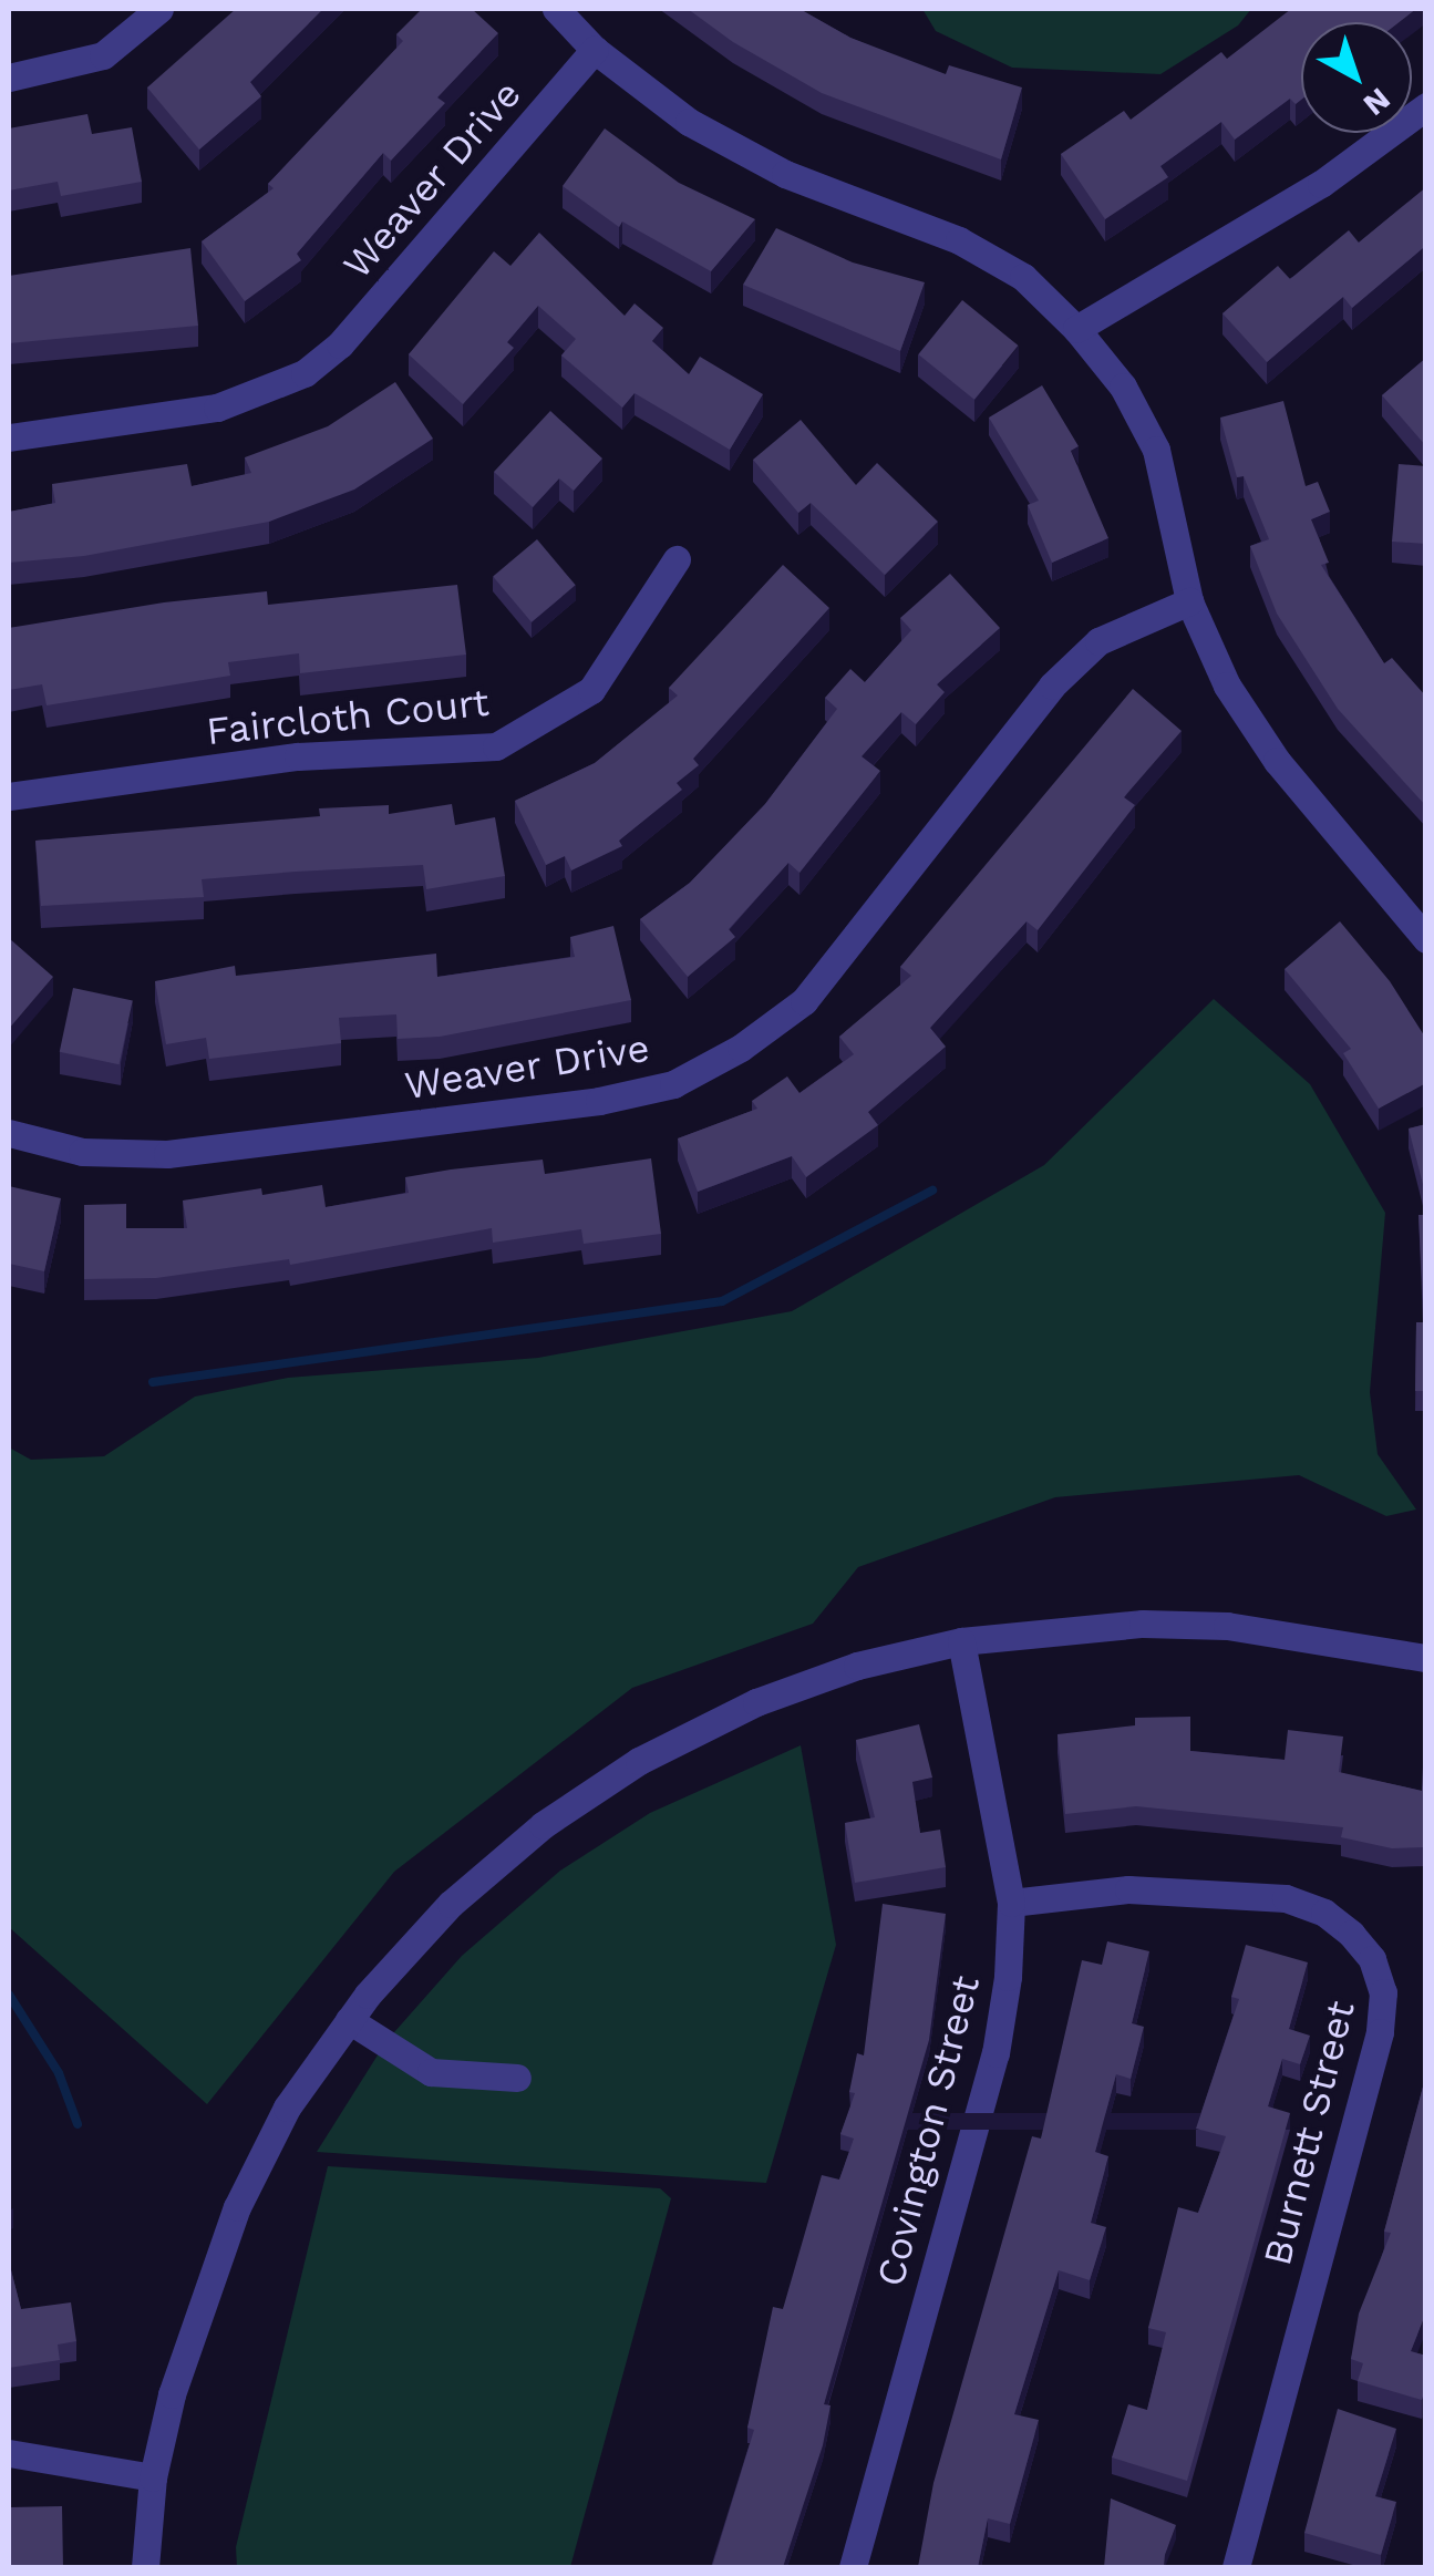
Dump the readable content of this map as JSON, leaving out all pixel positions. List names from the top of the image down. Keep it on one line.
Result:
{"streets":{"street":["Weaver Drive","Faircloth Court","Covington Street","Burnett Street"]},"crossings":[["Covington Street","Burnett Street"]],"north":"bottom right"}
